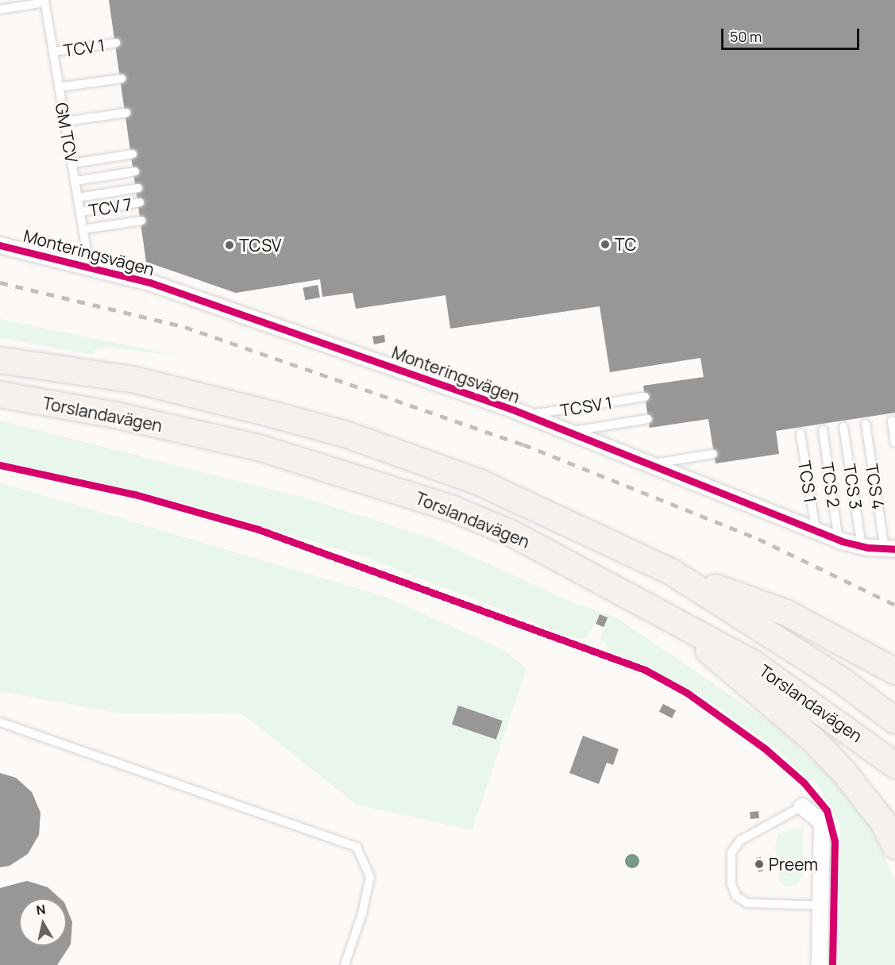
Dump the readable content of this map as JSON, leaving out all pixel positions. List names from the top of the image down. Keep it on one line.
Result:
{"streets":{"main road":["Torslandavägen"],"street":["Monteringsvägen"],"lane":["TCV 1","GM TCV","TCV 7","TCSV 1","TCS 1","TCS 2","TCS 3","TCS 4"]},"crossings":[["TCV 1","GM TCV"],["GM TCV","TCV 7"],["GM TCV","Monteringsvägen"],["Monteringsvägen","TCSV 1"],["Monteringsvägen","TCS 1"],["Monteringsvägen","TCS 2"],["Monteringsvägen","TCS 3"],["Monteringsvägen","TCS 4"]],"places":["TC","TCSV","Preem"],"scale_bar":"50 m","north":"top"}
